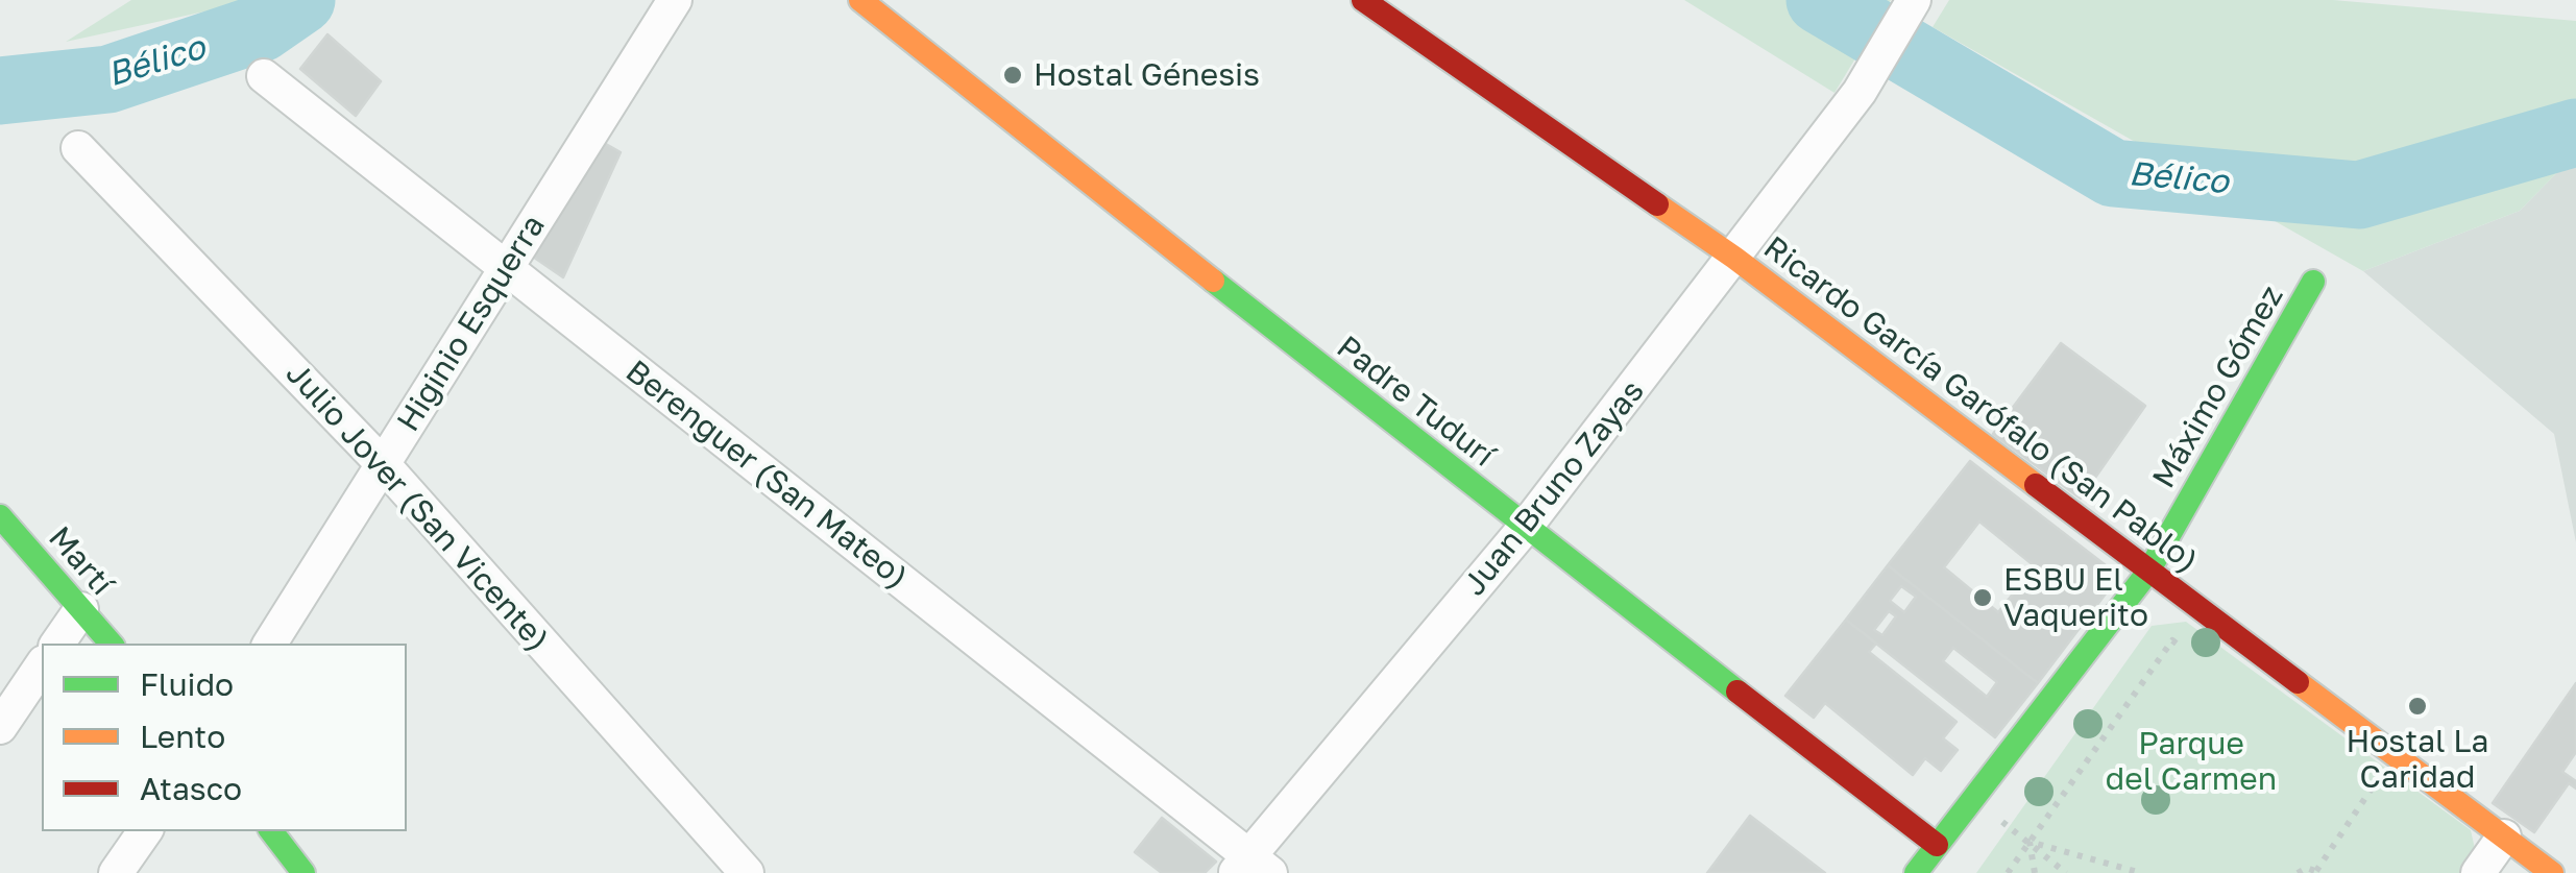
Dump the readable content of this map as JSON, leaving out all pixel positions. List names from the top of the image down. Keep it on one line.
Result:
{"streets":{"street":["Higinio Esquerra","Máximo Gómez","Padre Tudurí","Ricardo García Garófalo (San Pablo)","Berenguer (San Mateo)","Juan Bruno Zayas","Julio Jover (San Vicente)","Martí"]},"crossings":[["Higinio Esquerra","Berenguer (San Mateo)"],["Higinio Esquerra","Julio Jover (San Vicente)"],["Máximo Gómez","Padre Tudurí"],["Máximo Gómez","Ricardo García Garófalo (San Pablo)"],["Padre Tudurí","Juan Bruno Zayas"],["Ricardo García Garófalo (San Pablo)","Juan Bruno Zayas"],["Berenguer (San Mateo)","Juan Bruno Zayas"]],"water":["Bélico"],"parks":["Parque del Carmen"],"places":["Hostal Génesis","ESBU El Vaquerito","Hostal La Caridad"],"legend":["Fluido","Lento","Atasco"]}
